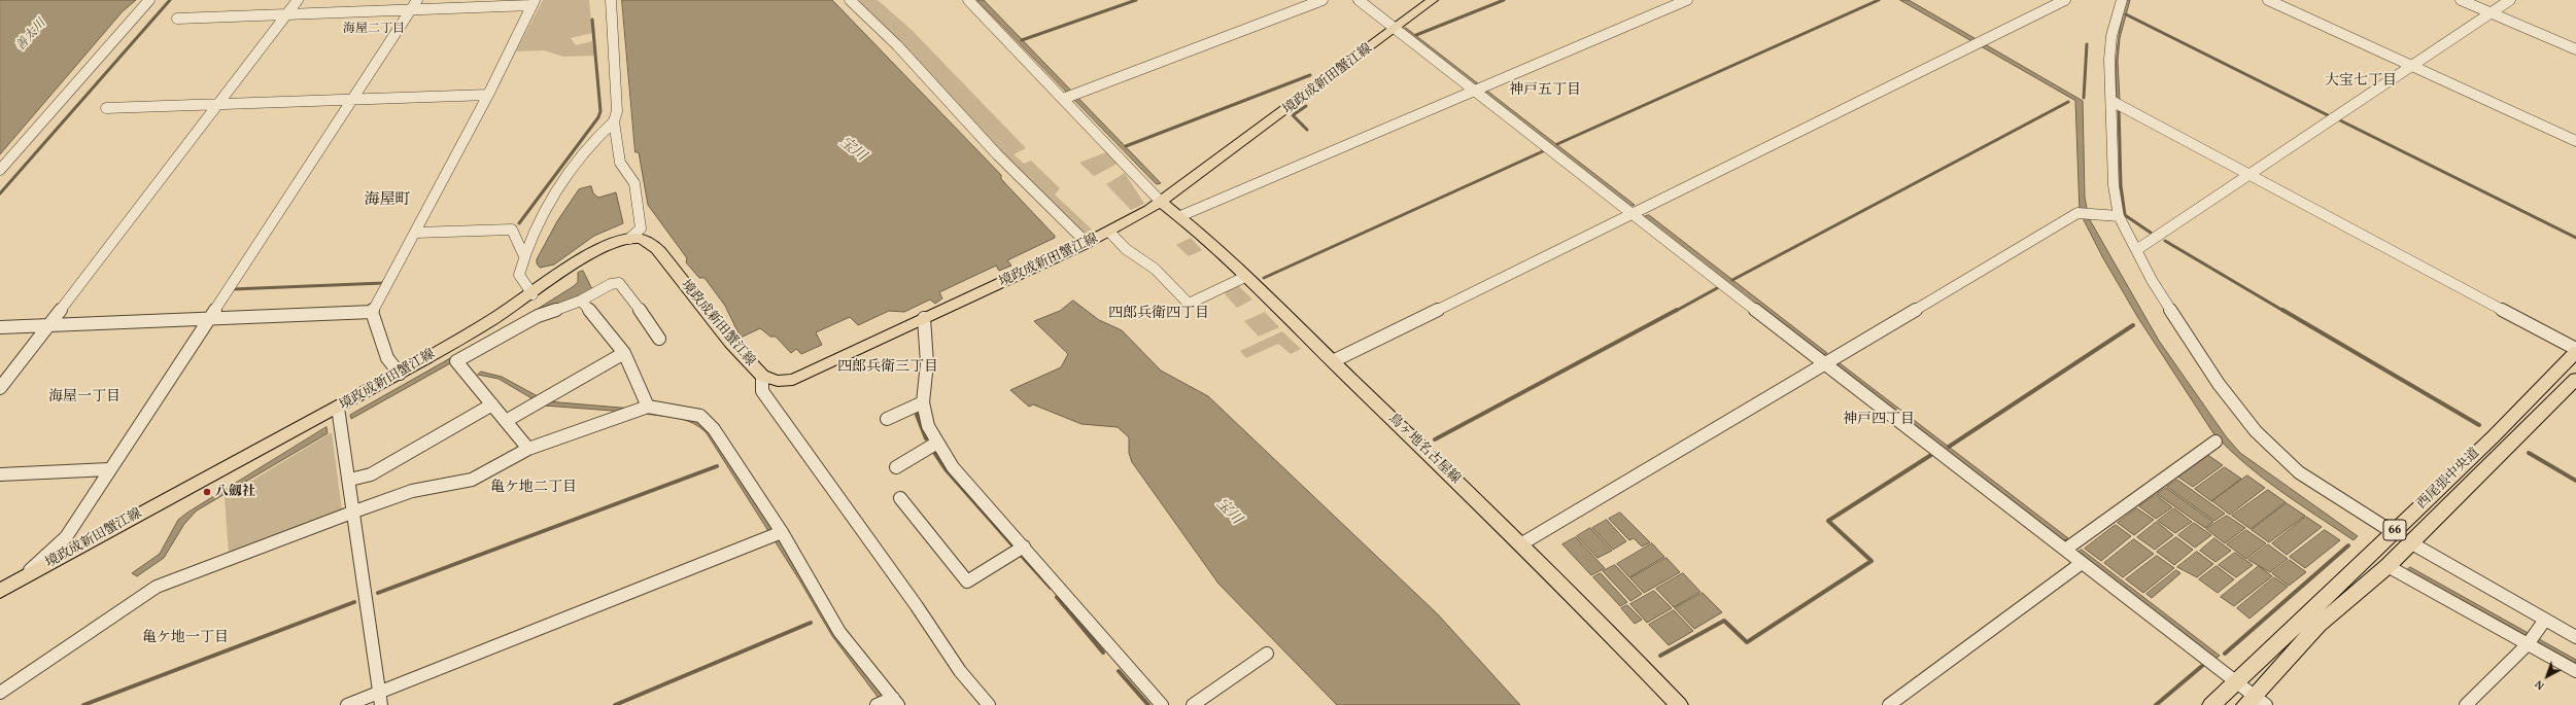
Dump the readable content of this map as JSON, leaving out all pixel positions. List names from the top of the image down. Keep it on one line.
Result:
{"streets":{"main road":["境政成新田蟹江線","鳥ヶ地名古屋線","西尾張中央道","66"]},"crossings":[["境政成新田蟹江線","鳥ヶ地名古屋線"]],"districts":["海屋二丁目","大宝七丁目","神戸五丁目","海屋町","四郎兵衛四丁目","四郎兵衛三丁目","海屋一丁目","神戸四丁目","亀ケ地二丁目","亀ケ地一丁目"],"water":["善太川","宝川"],"places":["八劔社"],"north":"bottom left"}
